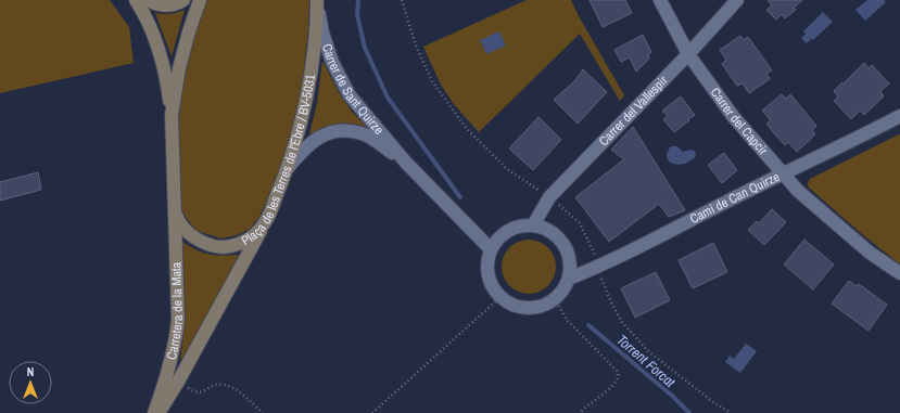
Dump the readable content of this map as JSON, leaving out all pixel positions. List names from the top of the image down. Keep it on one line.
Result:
{"streets":{"main road":["Plaça de les Terres de l'Ebre / BV-5031","Carretera de la Mata"],"street":["Carrer de Sant Quirze","Carrer del Vallespir","Carrer del Capcir","Camí de Can Quirze"]},"crossings":[["Carrer de Sant Quirze","Carrer del Vallespir"],["Carrer de Sant Quirze","Plaça de les Terres de l'Ebre / BV-5031"],["Carrer de Sant Quirze","Camí de Can Quirze"],["Carrer del Vallespir","Carrer del Capcir"],["Carrer del Vallespir","Camí de Can Quirze"],["Carrer del Capcir","Camí de Can Quirze"],["Plaça de les Terres de l'Ebre / BV-5031","Carretera de la Mata"]],"water":["Torrent Forcat"],"north":"top"}
